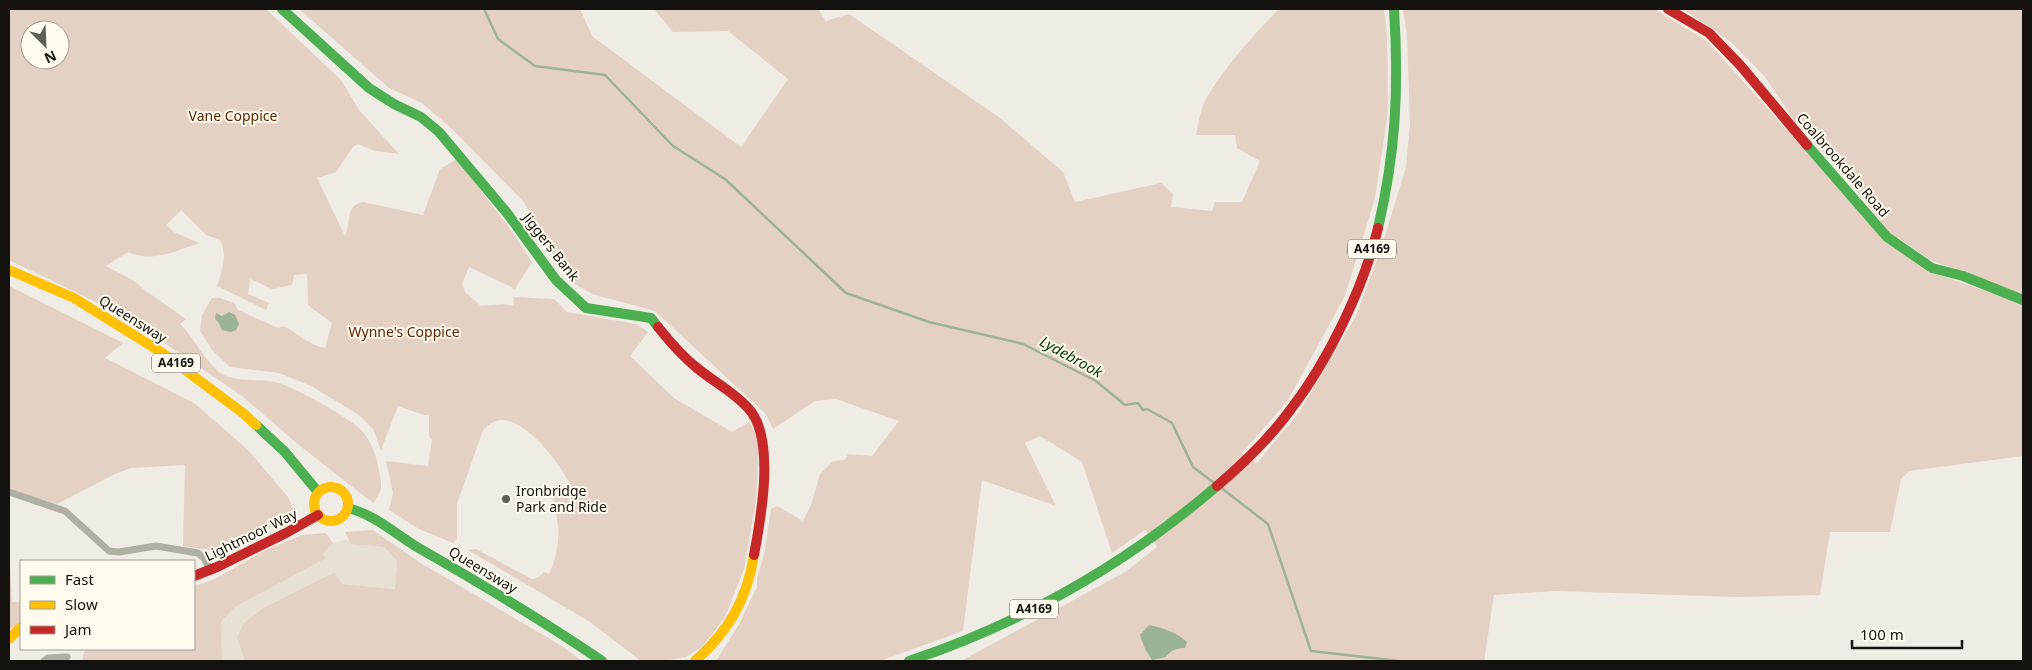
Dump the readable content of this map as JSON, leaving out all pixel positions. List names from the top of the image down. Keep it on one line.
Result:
{"streets":{"main road":["Coalbrookdale Road","Jiggers Bank","A4169","Queensway","Lightmoor Way"]},"crossings":[["Queensway","Lightmoor Way"]],"water":["Lydebrook"],"parks":["Vane Coppice","Wynne's Coppice"],"places":["Ironbridge Park and Ride"],"legend":["Fast","Slow","Jam"],"scale_bar":"100 m","north":"bottom right"}
